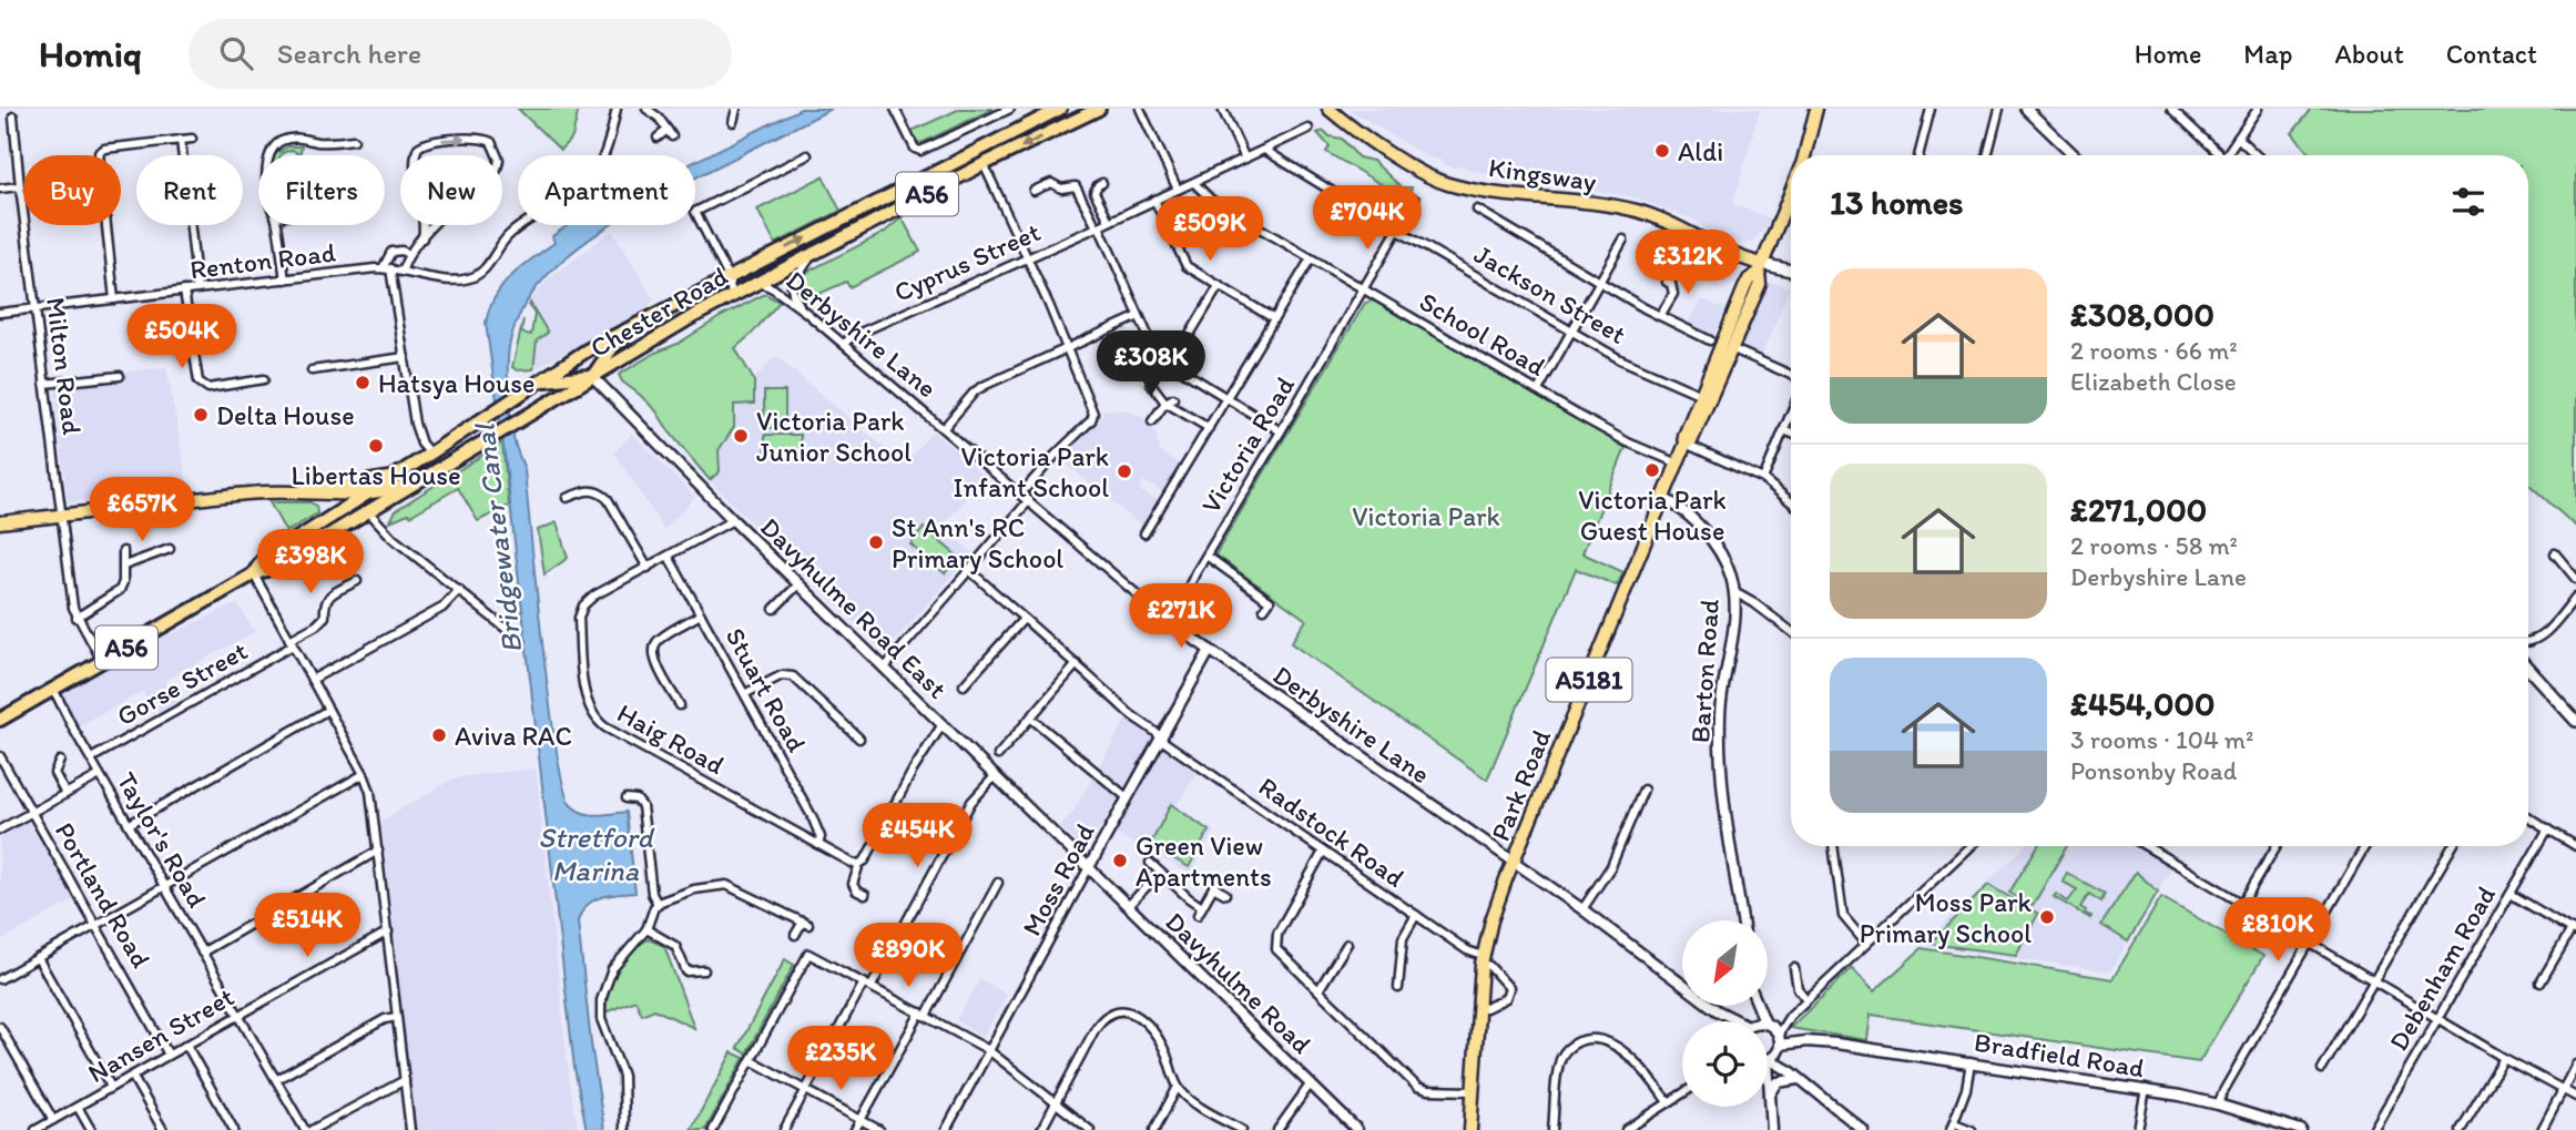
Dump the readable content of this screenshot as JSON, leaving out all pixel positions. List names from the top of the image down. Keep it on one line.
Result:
{"streets":{"highway":["A56","Chester Road"],"main road":["Kingsway","A5181","Park Road"],"street":["Renton Road","Cyprus Street","Jackson Street","Derbyshire Lane","School Road","Milton Road","Victoria Road","Davyhulme Road East","Barton Road","Gorse Street","Stuart Road","Haig Road","Radstock Road","Taylor's Road","Moss Road","Portland Road","Debenham Road","Davyhulme Road","Nansen Street","Bradfield Road"]},"crossings":[["Kingsway","A5181"],["Renton Road","Milton Road"],["Cyprus Street","Jackson Street"],["Cyprus Street","Derbyshire Lane"],["Cyprus Street","School Road"],["Jackson Street","Victoria Road"],["Jackson Street","A5181"],["Chester Road","Derbyshire Lane"],["Chester Road","Milton Road"],["Chester Road","Davyhulme Road East"],["Chester Road","Taylor's Road"],["Derbyshire Lane","Victoria Road"],["Derbyshire Lane","Park Road"],["Derbyshire Lane","Moss Road"],["School Road","Victoria Road"],["School Road","A5181"],["Davyhulme Road East","Haig Road"],["Davyhulme Road East","Moss Road"],["Davyhulme Road East","Davyhulme Road"],["Barton Road","A5181"],["Barton Road","Park Road"],["A5181","Park Road"],["Gorse Street","Taylor's Road"],["Stuart Road","Haig Road"],["Park Road","Radstock Road"],["Radstock Road","Moss Road"],["Taylor's Road","Nansen Street"],["Moss Road","Davyhulme Road"],["Portland Road","Nansen Street"]],"water":["Bridgewater Canal","Stretford Marina"],"parks":["Victoria Park"],"places":["Aldi","Hatsya House","Delta House","Victoria Park Junior School","Libertas House","Victoria Park Guest House","Victoria Park Infant School","St Ann's RC Primary School","Aviva RAC","Green View Apartments","Moss Park Primary School"],"north":"bottom left","page":{"header":"Homiq","search":"Search here","nav":["Home","Map","About","Contact"],"chip":["Buy","Rent","Filters","New","Apartment"],"heading":"13 homes","price":["£704K","£509K","£312K","£504K","£308K","£657K","£398K","£271K","£454K","£514K","£810K","£890K","£235K"],"list":[{"name":"£308,000","note":"2 rooms · 66 m² · Elizabeth Close"},{"name":"£271,000","note":"2 rooms · 58 m² · Derbyshire Lane"},{"name":"£454,000","note":"3 rooms · 104 m² · Ponsonby Road"}]}}
